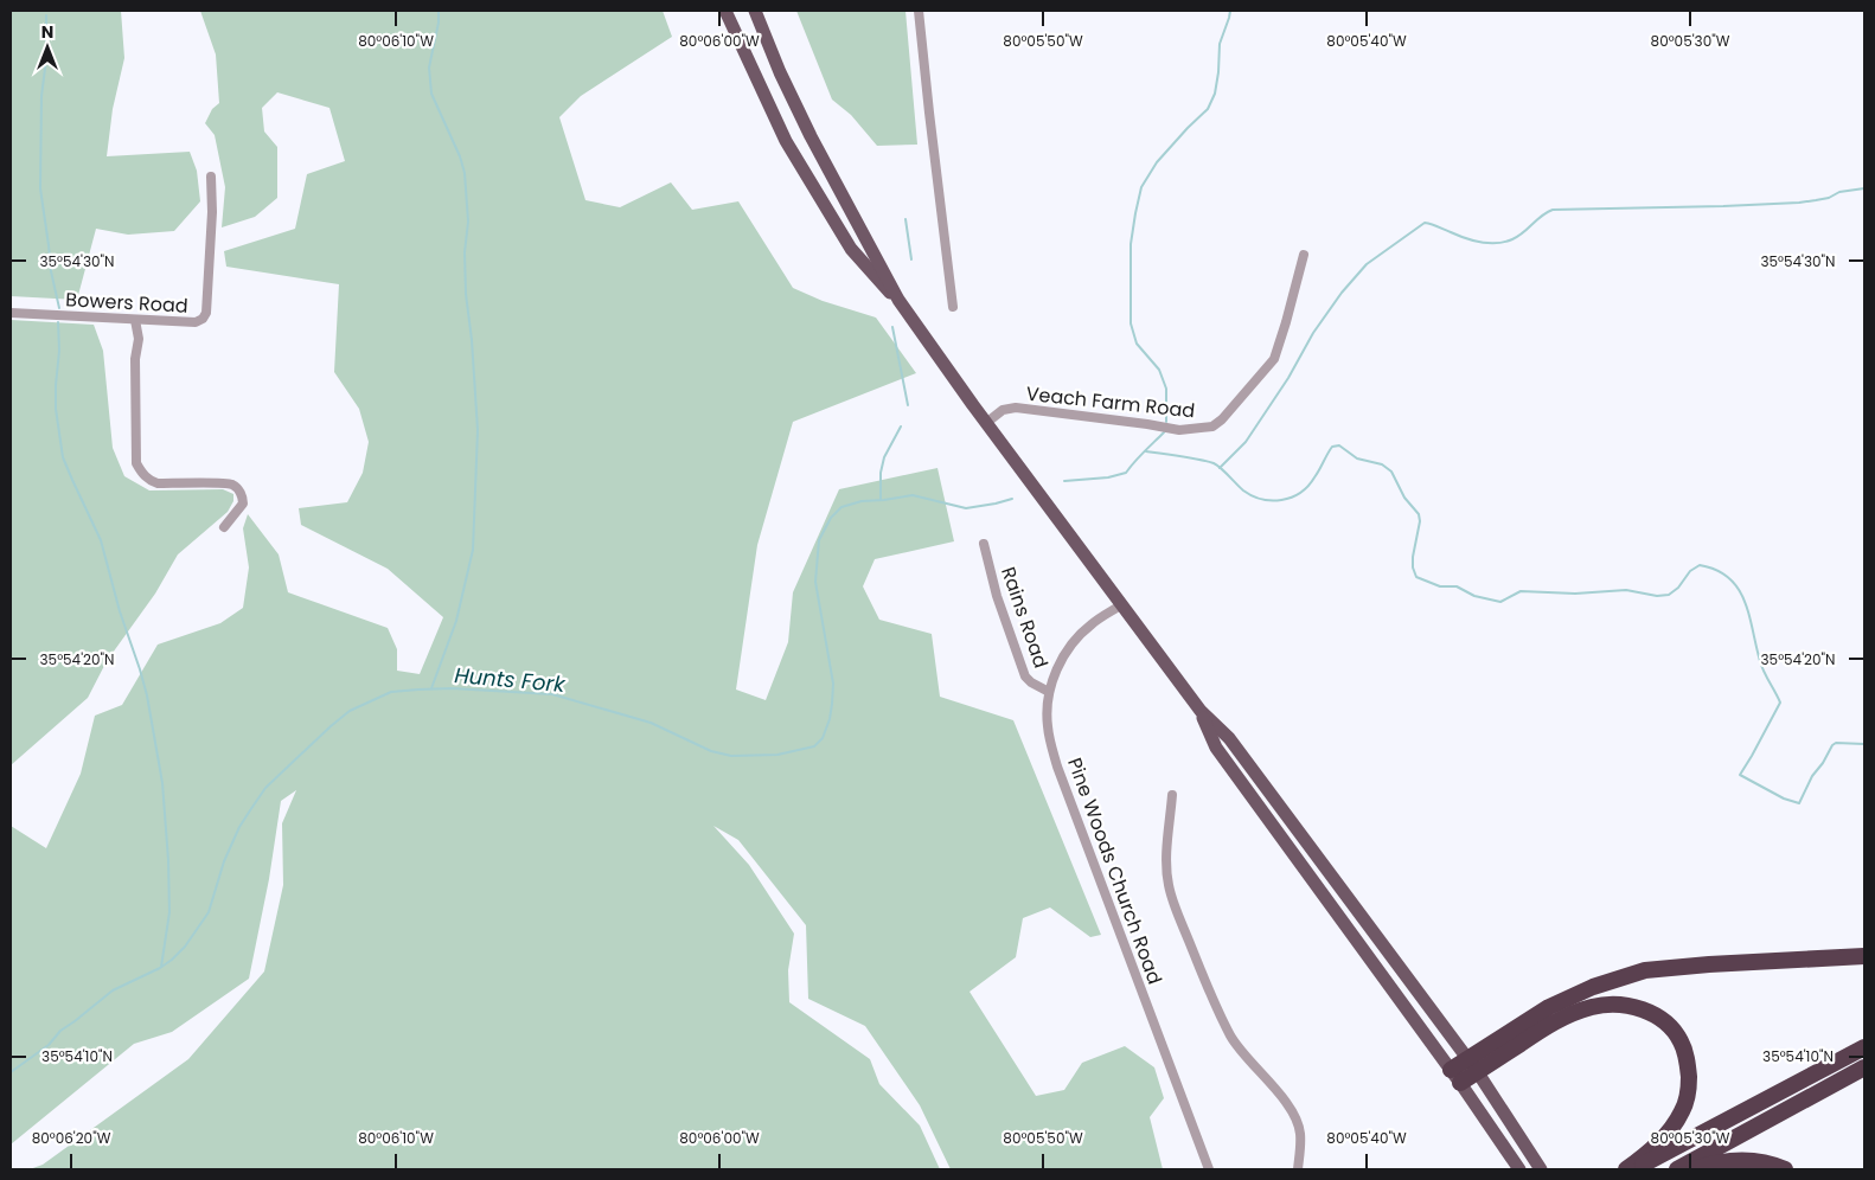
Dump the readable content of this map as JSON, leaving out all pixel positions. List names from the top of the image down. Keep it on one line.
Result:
{"streets":{"street":["Bowers Road","Veach Farm Road","Rains Road","Pine Woods Church Road"]},"crossings":[["Rains Road","Pine Woods Church Road"]],"water":["Hunts Fork"],"north":"top","coordinates":["80°06'10\"W","80°06'00\"W","80°05'50\"W","80°05'40\"W","80°05'30\"W","35°54'30\"N","35°54'20\"N","35°54'10\"N","80°06'20\"W"]}
